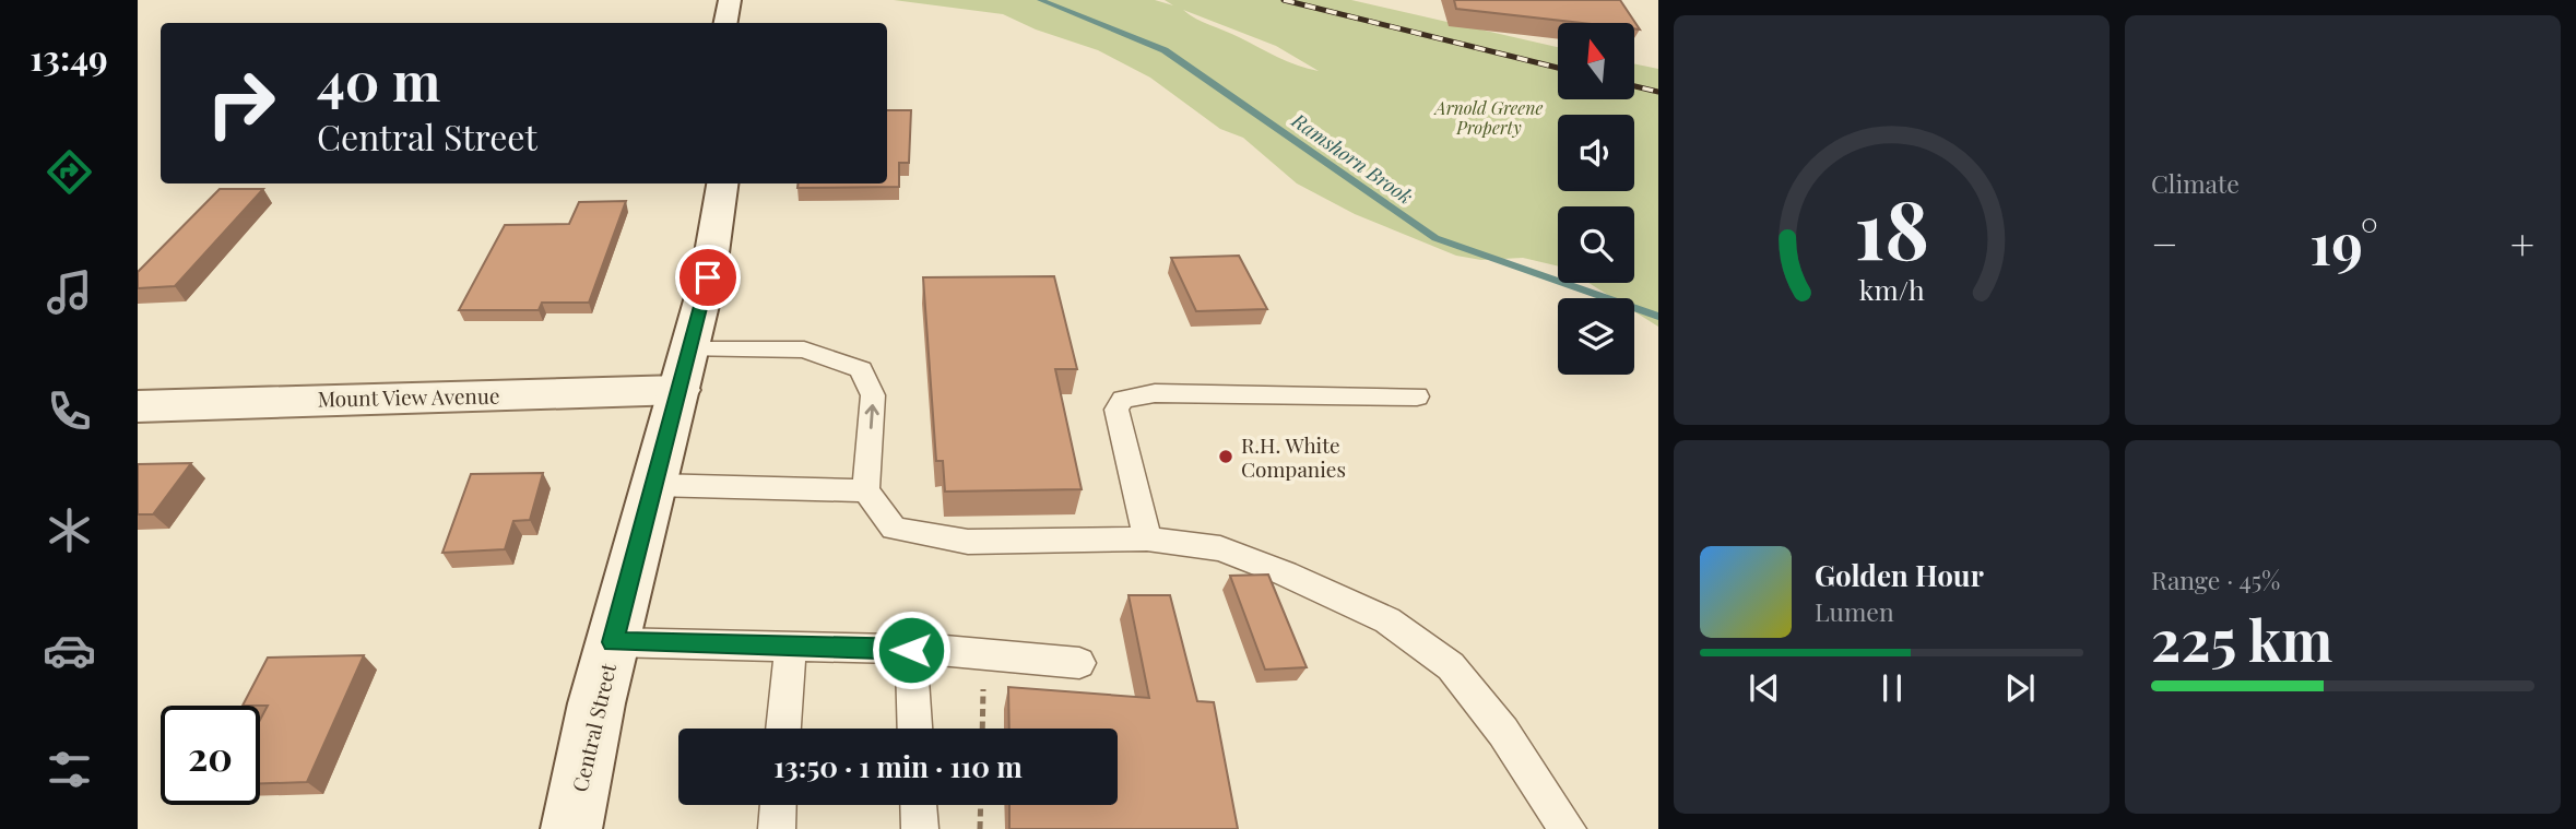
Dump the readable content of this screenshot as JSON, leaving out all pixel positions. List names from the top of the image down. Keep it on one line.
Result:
{"streets":{"street":["Mount View Avenue","Central Street"]},"crossings":[["Mount View Avenue","Central Street"]],"water":["Ramshorn Brook"],"parks":["Arnold Greene Property"],"places":["R.H. White Companies"],"north":"top","page":{"tabs":"13:49","tile":["Climate",["Range · 45%","225 km"]],"turn":["40 m","Central Street"],"heat":["−","19°","+"],"song":["Golden Hour","Lumen"],"limit":"20","trip":"13:50 · 1 min · 110 m","gauge":["18","km/h"]}}
